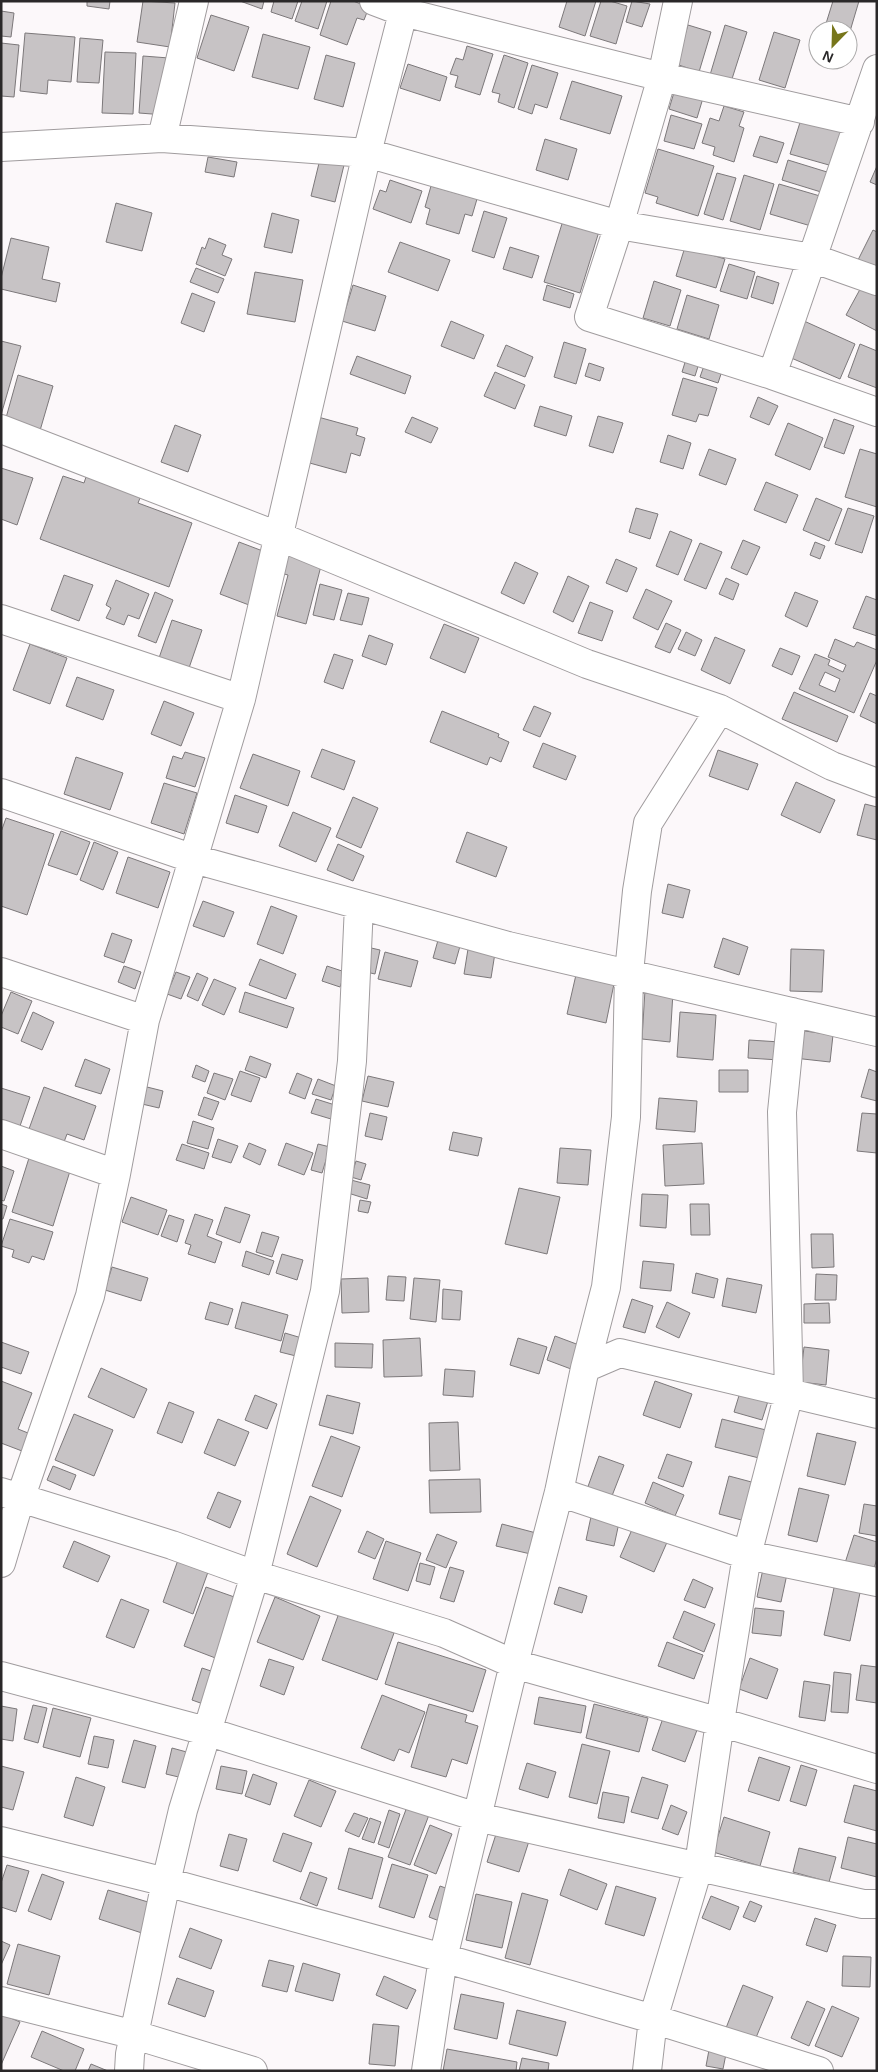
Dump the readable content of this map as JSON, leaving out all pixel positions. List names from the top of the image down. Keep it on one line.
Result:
{"north":"bottom left"}
